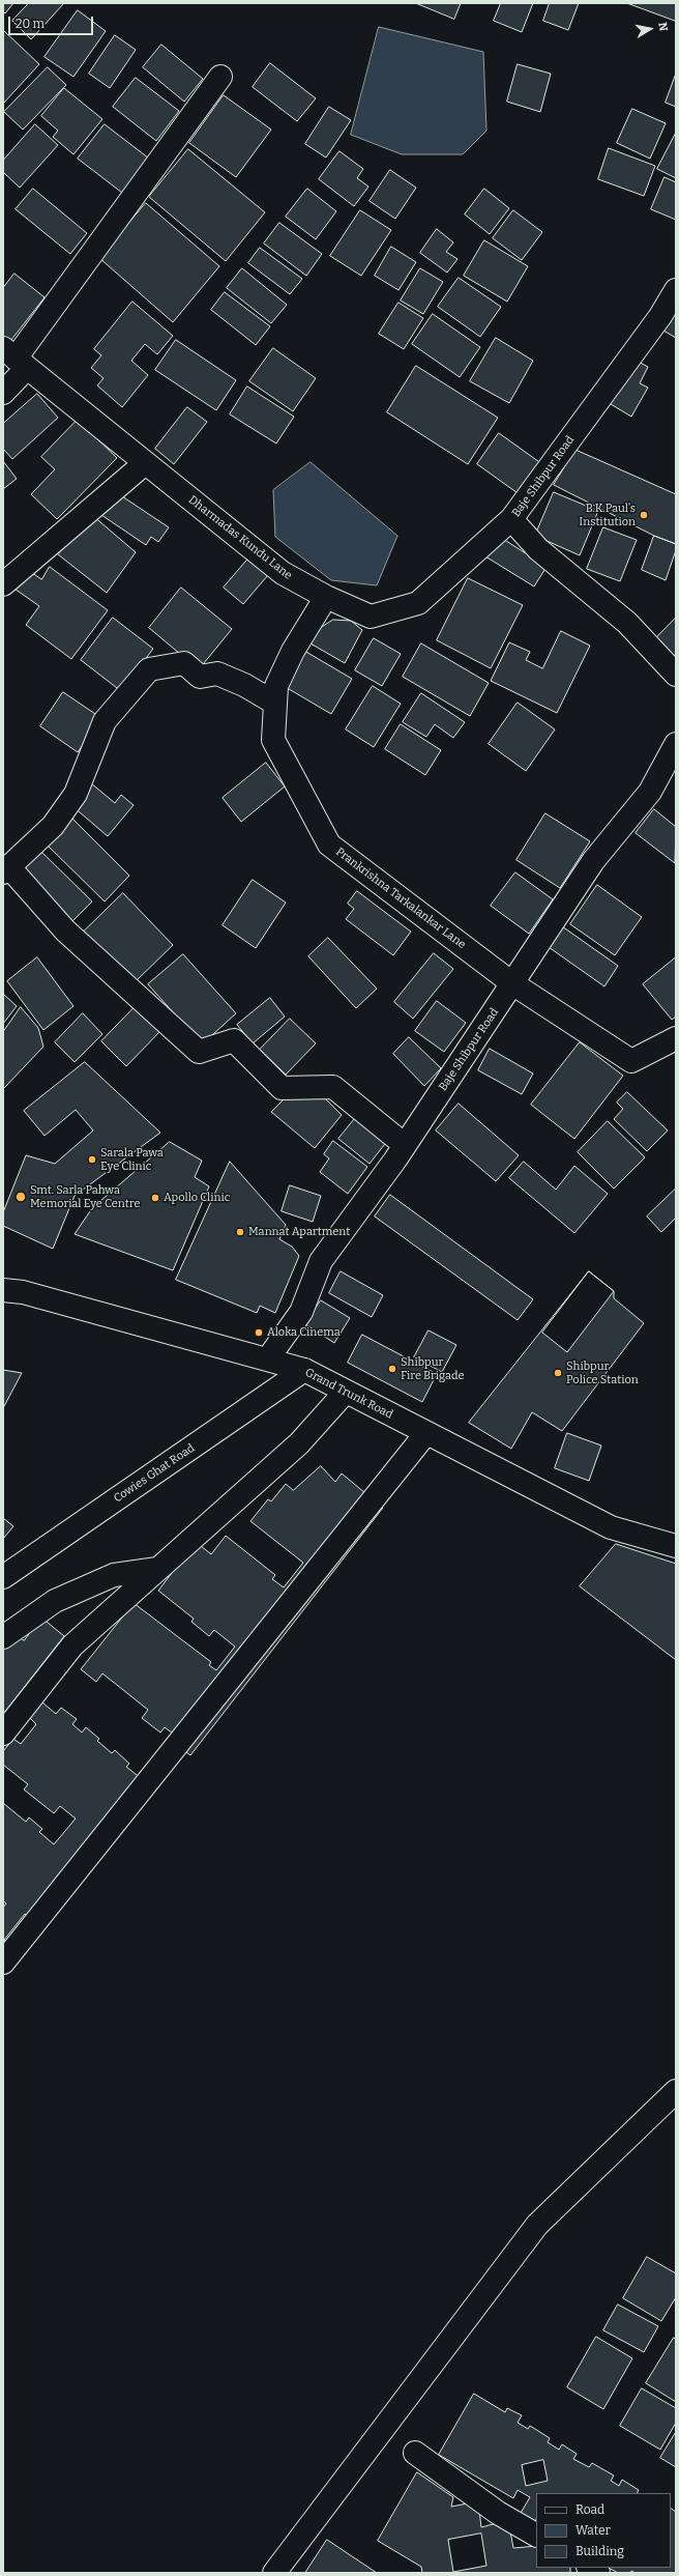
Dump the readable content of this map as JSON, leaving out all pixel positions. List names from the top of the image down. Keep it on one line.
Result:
{"streets":{"street":["Baje Shibpur Road","Dharmadas Kundu Lane","Prankrishna Tarkalankar Lane","Grand Trunk Road","Cowies Ghat Road"]},"crossings":[["Baje Shibpur Road","Dharmadas Kundu Lane"],["Baje Shibpur Road","Prankrishna Tarkalankar Lane"],["Baje Shibpur Road","Grand Trunk Road"],["Dharmadas Kundu Lane","Prankrishna Tarkalankar Lane"],["Grand Trunk Road","Cowies Ghat Road"]],"places":["B.K.Paul's Institution","Sarala Pawa Eye Clinic","Smt. Sarla Pahwa Memorial Eye Centre","Apollo Clinic","Mannat Apartment","Aloka Cinema","Shibpur Fire Brigade","Shibpur Police Station"],"legend":["Road","Water","Building"],"scale_bar":"20 m","north":"right"}
